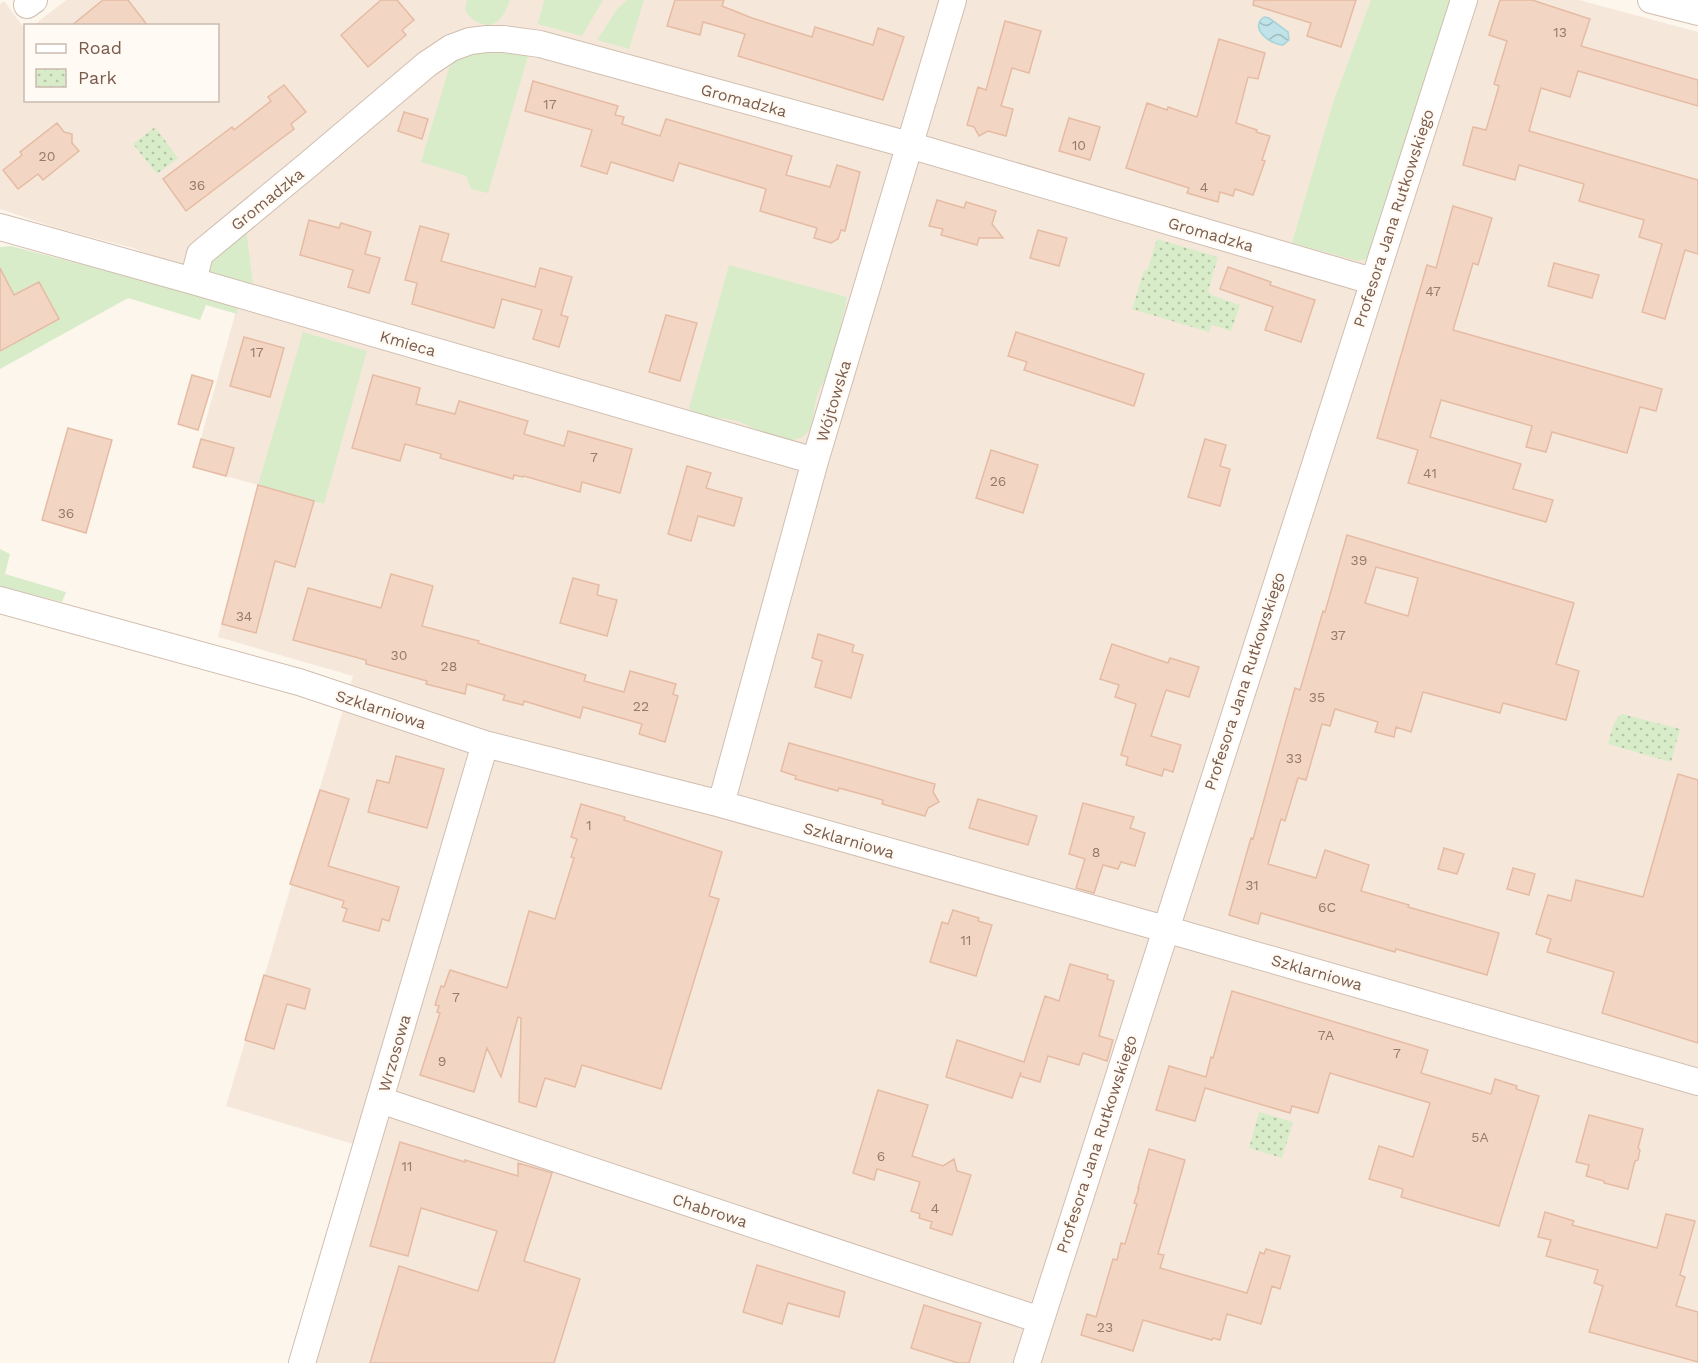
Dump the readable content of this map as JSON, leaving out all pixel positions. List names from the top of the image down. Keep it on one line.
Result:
{"streets":{"street":["Gromadzka","Profesora Jana Rutkowskiego","Kmieca","Wójtowska","Szklarniowa","Wrzosowa","Chabrowa"]},"crossings":[["Gromadzka","Profesora Jana Rutkowskiego"],["Gromadzka","Kmieca"],["Gromadzka","Wójtowska"],["Profesora Jana Rutkowskiego","Szklarniowa"],["Profesora Jana Rutkowskiego","Chabrowa"],["Kmieca","Wójtowska"],["Wójtowska","Szklarniowa"],["Szklarniowa","Wrzosowa"],["Wrzosowa","Chabrowa"]],"house_numbers":["13","17","10","20","36","4","47","17","7","41","26","36","39","34","37","30","28","35","22","33","1","8","31","6C","11","7","7A","7","9","5A","6","11","4","23"],"legend":["Road","Park"]}
